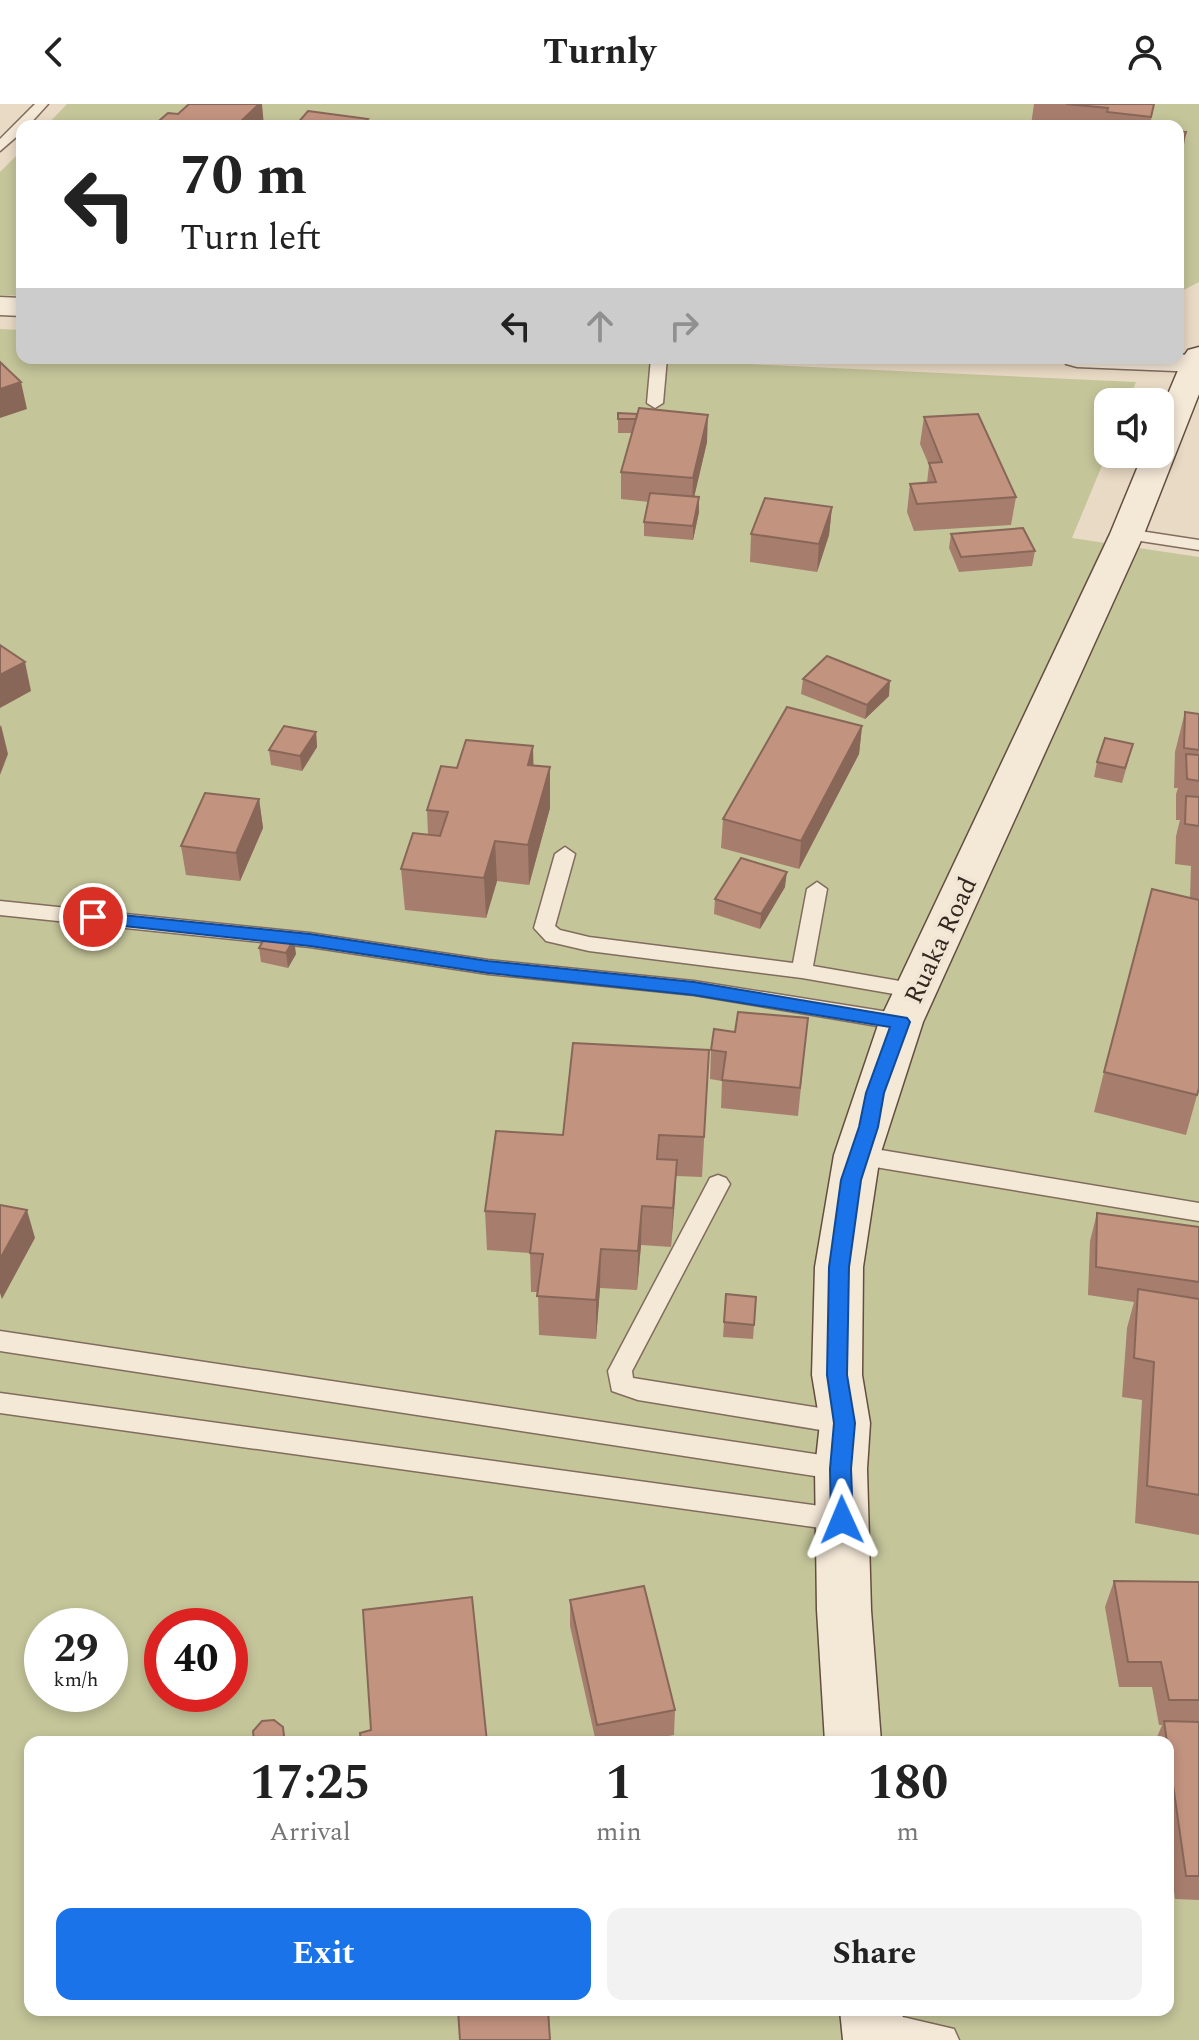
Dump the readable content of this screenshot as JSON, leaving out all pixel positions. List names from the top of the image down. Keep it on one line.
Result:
{"streets":{"street":["Ruaka Road"]},"page":{"header":"Turnly","turn":["70 m","Turn left"],"speed":"29 km/h","limit":"40","eta":["17:25","Arrival","1","min","180","m"],"buttons":["Exit","Share"]}}
